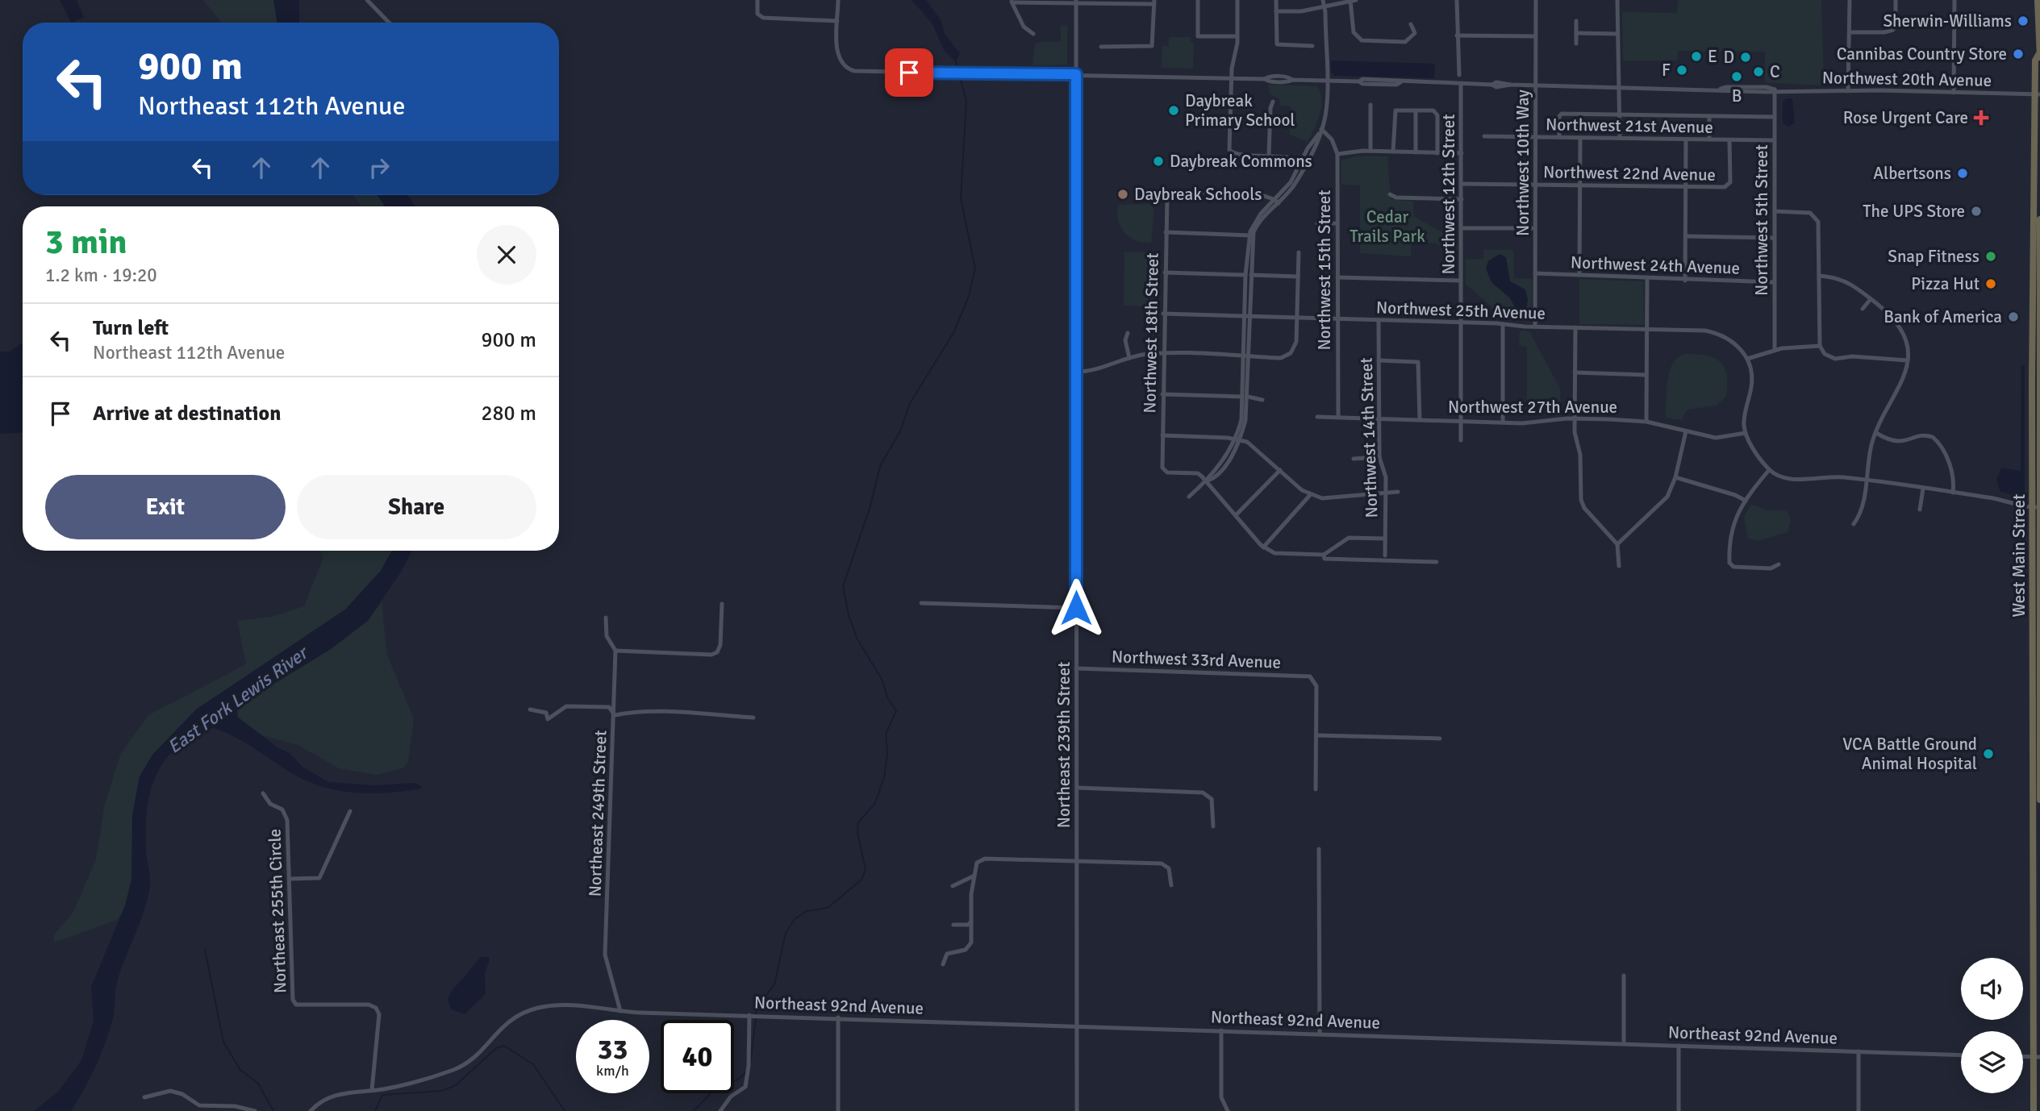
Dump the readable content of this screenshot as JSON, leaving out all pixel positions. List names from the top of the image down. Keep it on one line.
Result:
{"streets":{"highway":["West Main Street"],"street":["Northwest 20th Avenue","Northwest 21st Avenue","Northwest 10th Way","Northwest 22nd Avenue","Northwest 12th Street","Northwest 5th Street","Northwest 24th Avenue","Northwest 15th Street","Northwest 25th Avenue","Northwest 18th Street","Northwest 27th Avenue","Northwest 14th Street","Northwest 33rd Avenue","Northeast 239th Street","Northeast 249th Street","Northeast 255th Circle","Northeast 92nd Avenue"]},"crossings":[["Northwest 20th Avenue","Northwest 10th Way"],["Northwest 20th Avenue","Northwest 12th Street"],["Northwest 20th Avenue","Northwest 5th Street"],["Northwest 20th Avenue","West Main Street"],["Northwest 20th Avenue","Northeast 239th Street"],["Northwest 21st Avenue","Northwest 10th Way"],["Northwest 21st Avenue","Northwest 22nd Avenue"],["Northwest 21st Avenue","Northwest 5th Street"],["Northwest 10th Way","Northwest 22nd Avenue"],["Northwest 10th Way","Northwest 24th Avenue"],["Northwest 10th Way","Northwest 25th Avenue"],["Northwest 22nd Avenue","Northwest 12th Street"],["Northwest 12th Street","Northwest 25th Avenue"],["Northwest 12th Street","Northwest 27th Avenue"],["Northwest 5th Street","Northwest 24th Avenue"],["Northwest 15th Street","Northwest 25th Avenue"],["Northwest 15th Street","Northwest 27th Avenue"],["Northwest 25th Avenue","Northwest 18th Street"],["Northwest 25th Avenue","Northwest 14th Street"],["Northwest 27th Avenue","Northwest 14th Street"],["Northwest 33rd Avenue","Northeast 239th Street"],["Northeast 239th Street","Northeast 92nd Avenue"],["Northeast 249th Street","Northeast 92nd Avenue"],["Northeast 255th Circle","Northeast 92nd Avenue"]],"water":["East Fork Lewis River"],"parks":["Cedar Trails Park"],"places":{"other":["Sherwin-Williams","Cannibas Country Store","E","D","F","C","B","Daybreak Primary School","Daybreak Commons","Albertsons","Daybreak Schools","The UPS Store","Snap Fitness","Pizza Hut","Bank of America","VCA Battle Ground Animal Hospital"],"health":["Rose Urgent Care"]},"page":{"turn":["900 m","Northeast 112th Avenue"],"heading":["3 min","1.2 km · 19:20"],"list":[{"name":"Turn left","note":"Northeast 112th Avenue","value":"900 m"},{"name":"Arrive at destination","value":"280 m"}],"buttons":["Exit","Share"],"speed":"33 km/h","limit":"40"}}
